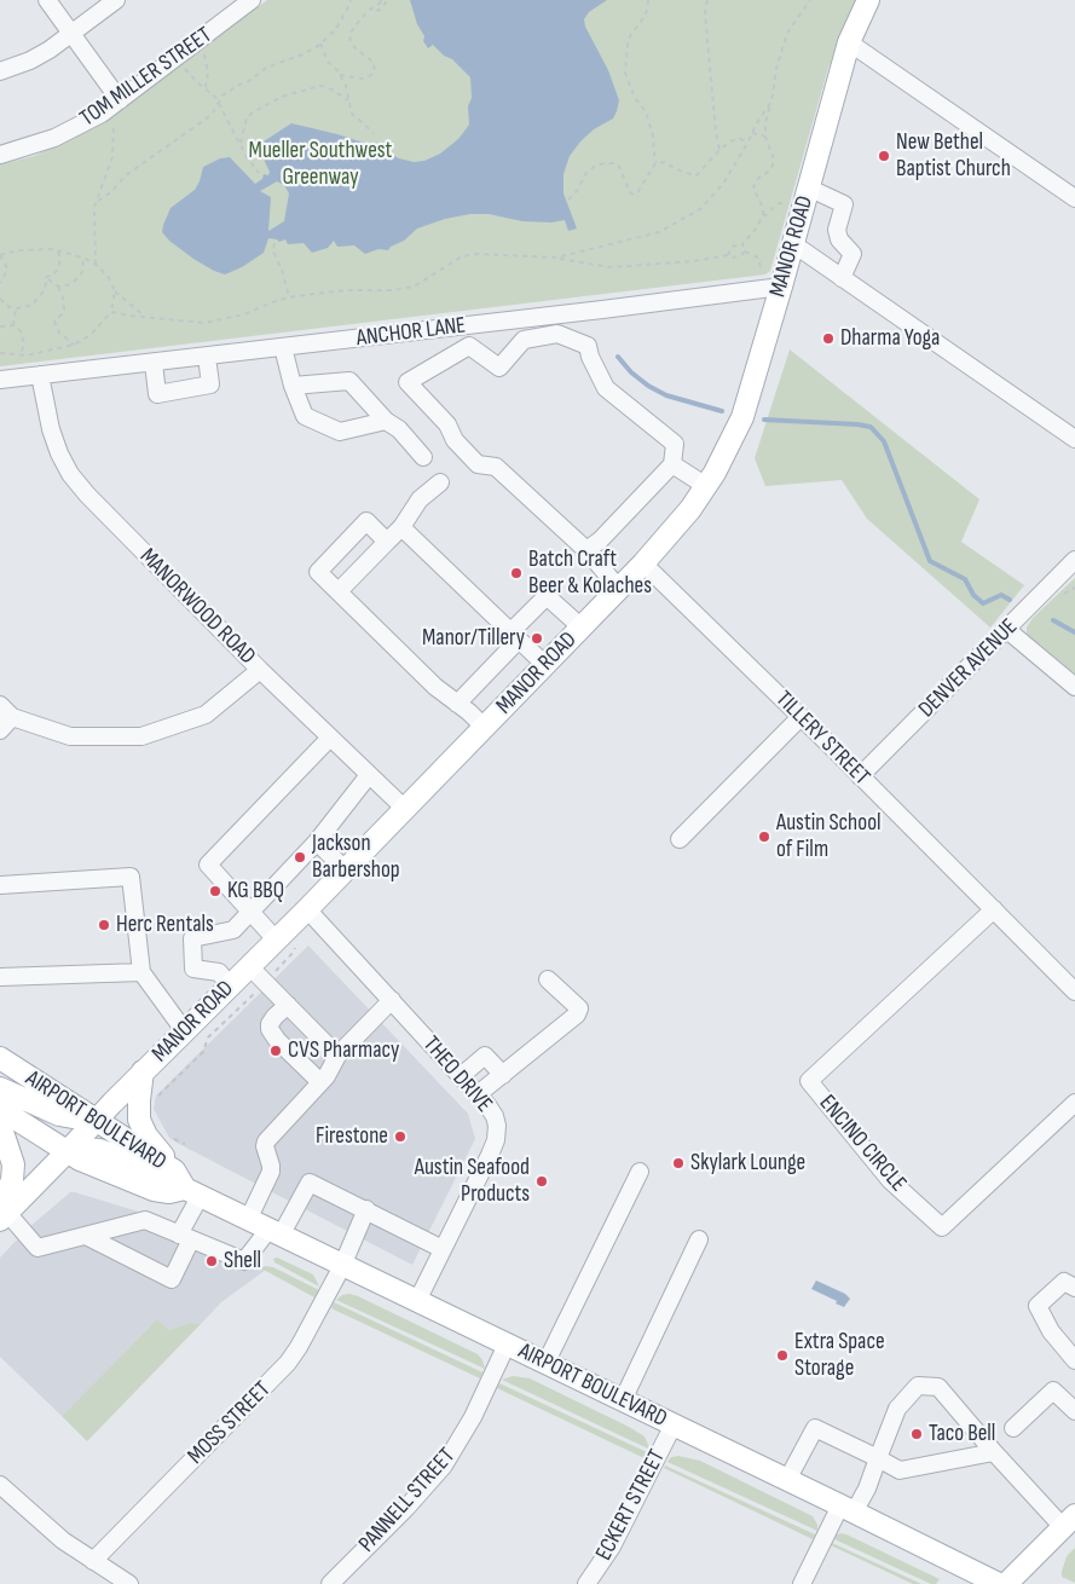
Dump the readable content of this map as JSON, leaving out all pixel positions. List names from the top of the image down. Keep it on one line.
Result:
{"streets":{"main road":["MANOR ROAD","AIRPORT BOULEVARD"],"street":["TOM MILLER STREET","ANCHOR LANE","MANORWOOD ROAD","DENVER AVENUE","TILLERY STREET","THEO DRIVE","ENCINO CIRCLE","MOSS STREET","PANNELL STREET","ECKERT STREET"]},"crossings":[["MANOR ROAD","ANCHOR LANE"],["MANOR ROAD","MANORWOOD ROAD"],["MANOR ROAD","TILLERY STREET"],["MANOR ROAD","THEO DRIVE"],["MANOR ROAD","AIRPORT BOULEVARD"],["ANCHOR LANE","MANORWOOD ROAD"],["DENVER AVENUE","TILLERY STREET"],["TILLERY STREET","ENCINO CIRCLE"],["THEO DRIVE","AIRPORT BOULEVARD"],["AIRPORT BOULEVARD","MOSS STREET"],["AIRPORT BOULEVARD","PANNELL STREET"],["AIRPORT BOULEVARD","ECKERT STREET"]],"parks":["Mueller Southwest Greenway"],"places":["New Bethel Baptist Church","Dharma Yoga","Batch Craft Beer & Kolaches","Manor/Tillery","Austin School of Film","Jackson Barbershop","KG BBQ","Herc Rentals","CVS Pharmacy","Firestone","Skylark Lounge","Austin Seafood Products","Shell","Extra Space Storage","Taco Bell"]}
